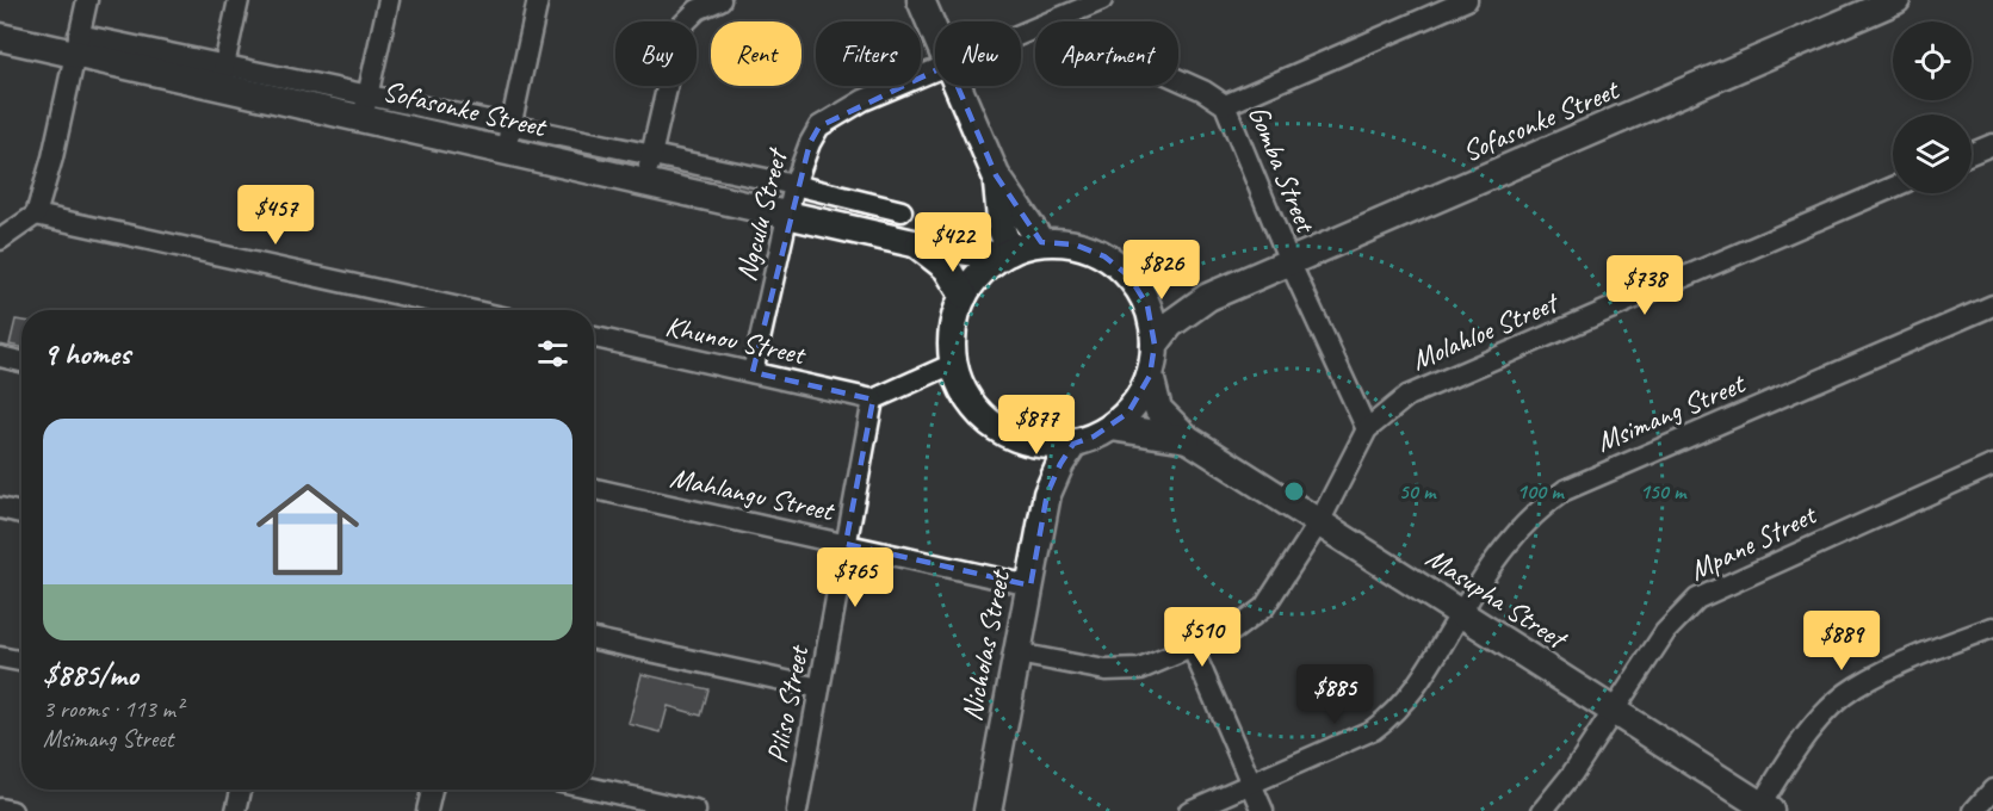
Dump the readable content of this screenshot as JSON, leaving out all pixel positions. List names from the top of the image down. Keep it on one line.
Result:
{"streets":{"main road":["Sofasonke Street","Masupha Street","Nicholas Street"],"street":["Gomba Street","Ngculu Street","Molahloe Street","Khunou Street","Msimang Street","Mahlangu Street","Mpane Street","Piliso Street"]},"crossings":[["Sofasonke Street","Gomba Street"],["Sofasonke Street","Ngculu Street"],["Sofasonke Street","Masupha Street"],["Sofasonke Street","Nicholas Street"],["Gomba Street","Molahloe Street"],["Ngculu Street","Khunou Street"],["Khunou Street","Piliso Street"],["Msimang Street","Masupha Street"],["Mahlangu Street","Nicholas Street"],["Mahlangu Street","Piliso Street"],["Mpane Street","Masupha Street"],["Masupha Street","Nicholas Street"]],"page":{"chip":["Buy","Rent","Filters","New","Apartment"],"price":["$457","$422","$826","$738","$877","$765","$510","$889","$885"],"heading":"9 homes","list":[{"name":"$885/mo","note":"3 rooms · 113 m² · Msimang Street"}]},"rings":["50 m","100 m","150 m"]}
